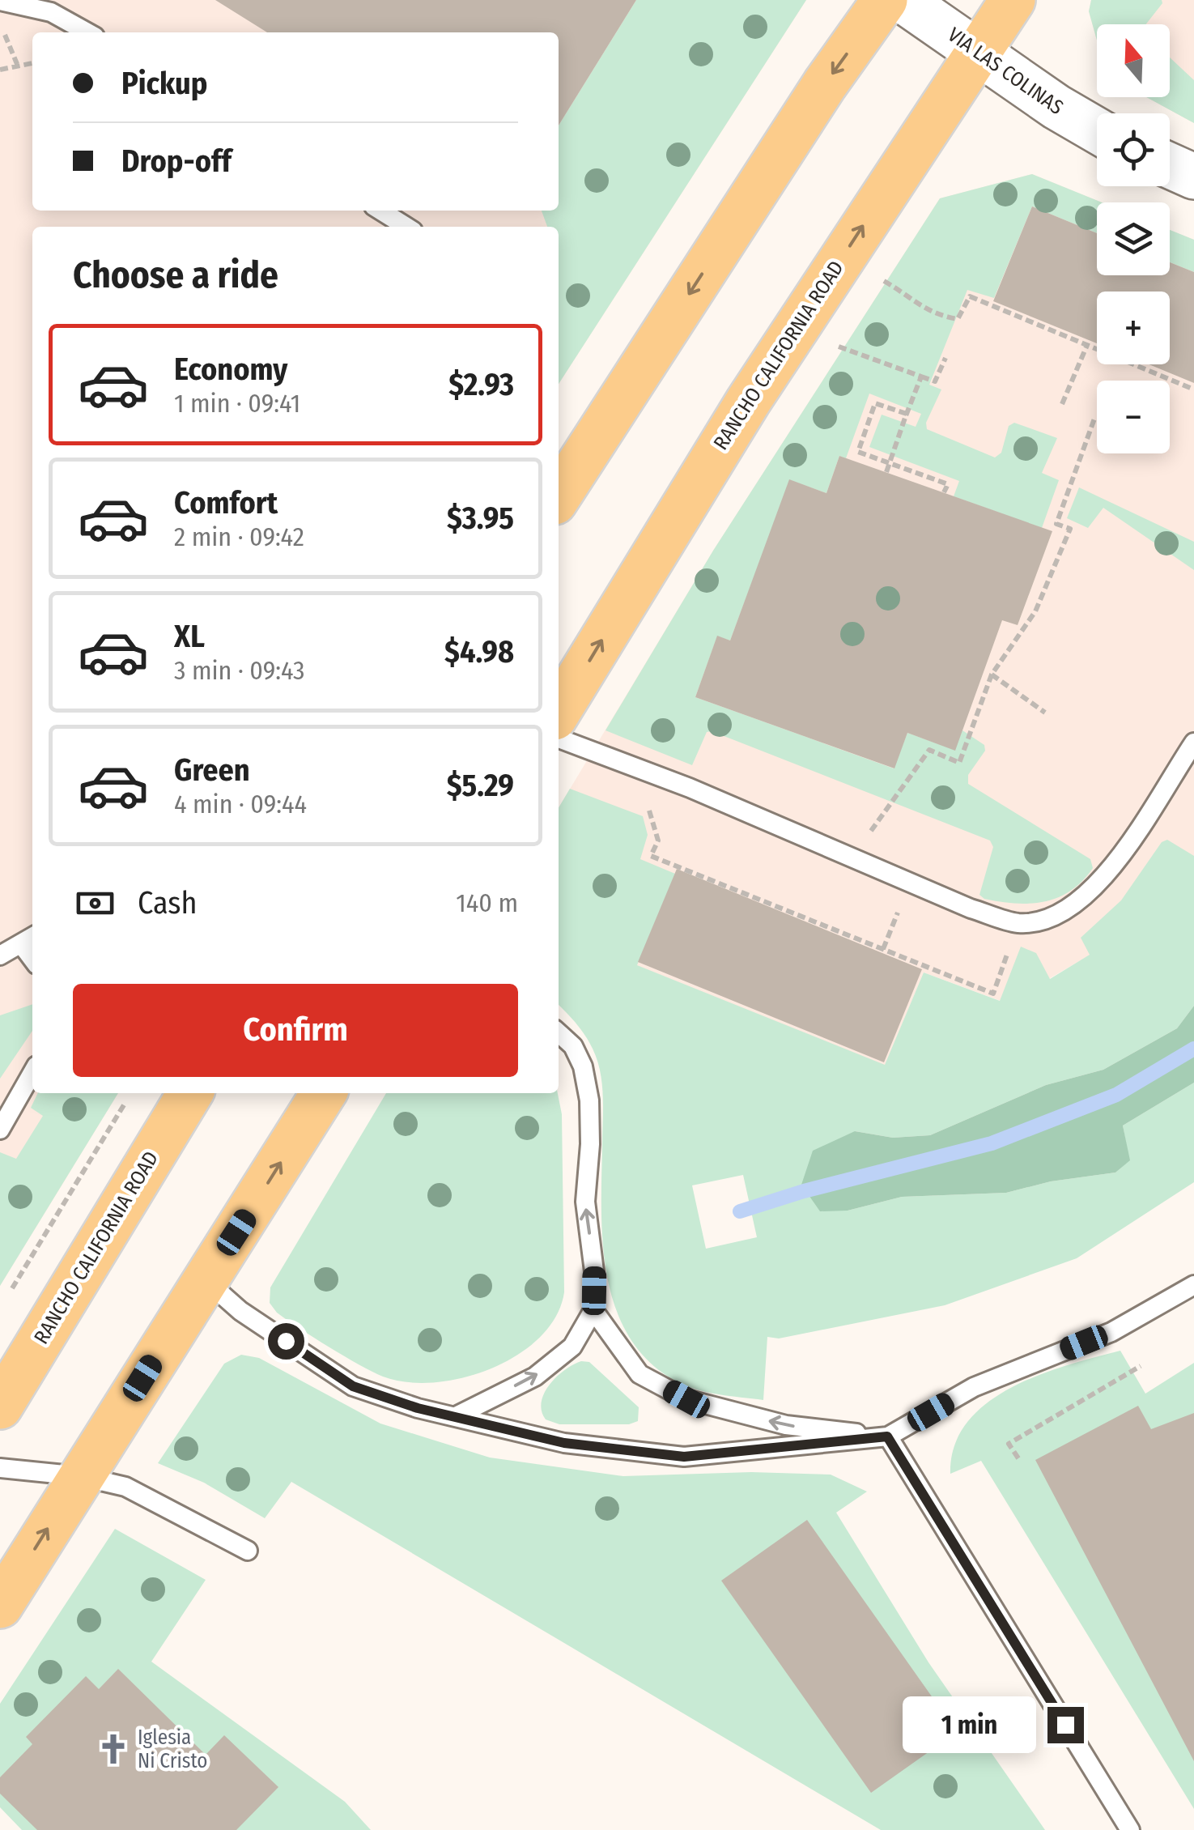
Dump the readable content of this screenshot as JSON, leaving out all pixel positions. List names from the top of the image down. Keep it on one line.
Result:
{"streets":{"main road":["RANCHO CALIFORNIA ROAD"],"street":["VIA LAS COLINAS"]},"crossings":[["VIA LAS COLINAS","RANCHO CALIFORNIA ROAD"]],"places":{"church":["Iglesia Ni Cristo"]},"north":"top","page":{"map_buttons":["+","−"],"banner":["Pickup","Drop-off"],"heading":"Choose a ride","list":[{"name":"Economy","note":"1 min · 09:41","value":"$2.93"},{"name":"Comfort","note":"2 min · 09:42","value":"$3.95"},{"name":"XL","note":"3 min · 09:43","value":"$4.98"},{"name":"Green","note":"4 min · 09:44","value":"$5.29"}],"pay":["Cash","140 m"],"buttons":"Confirm","bubble":"1 min"}}
